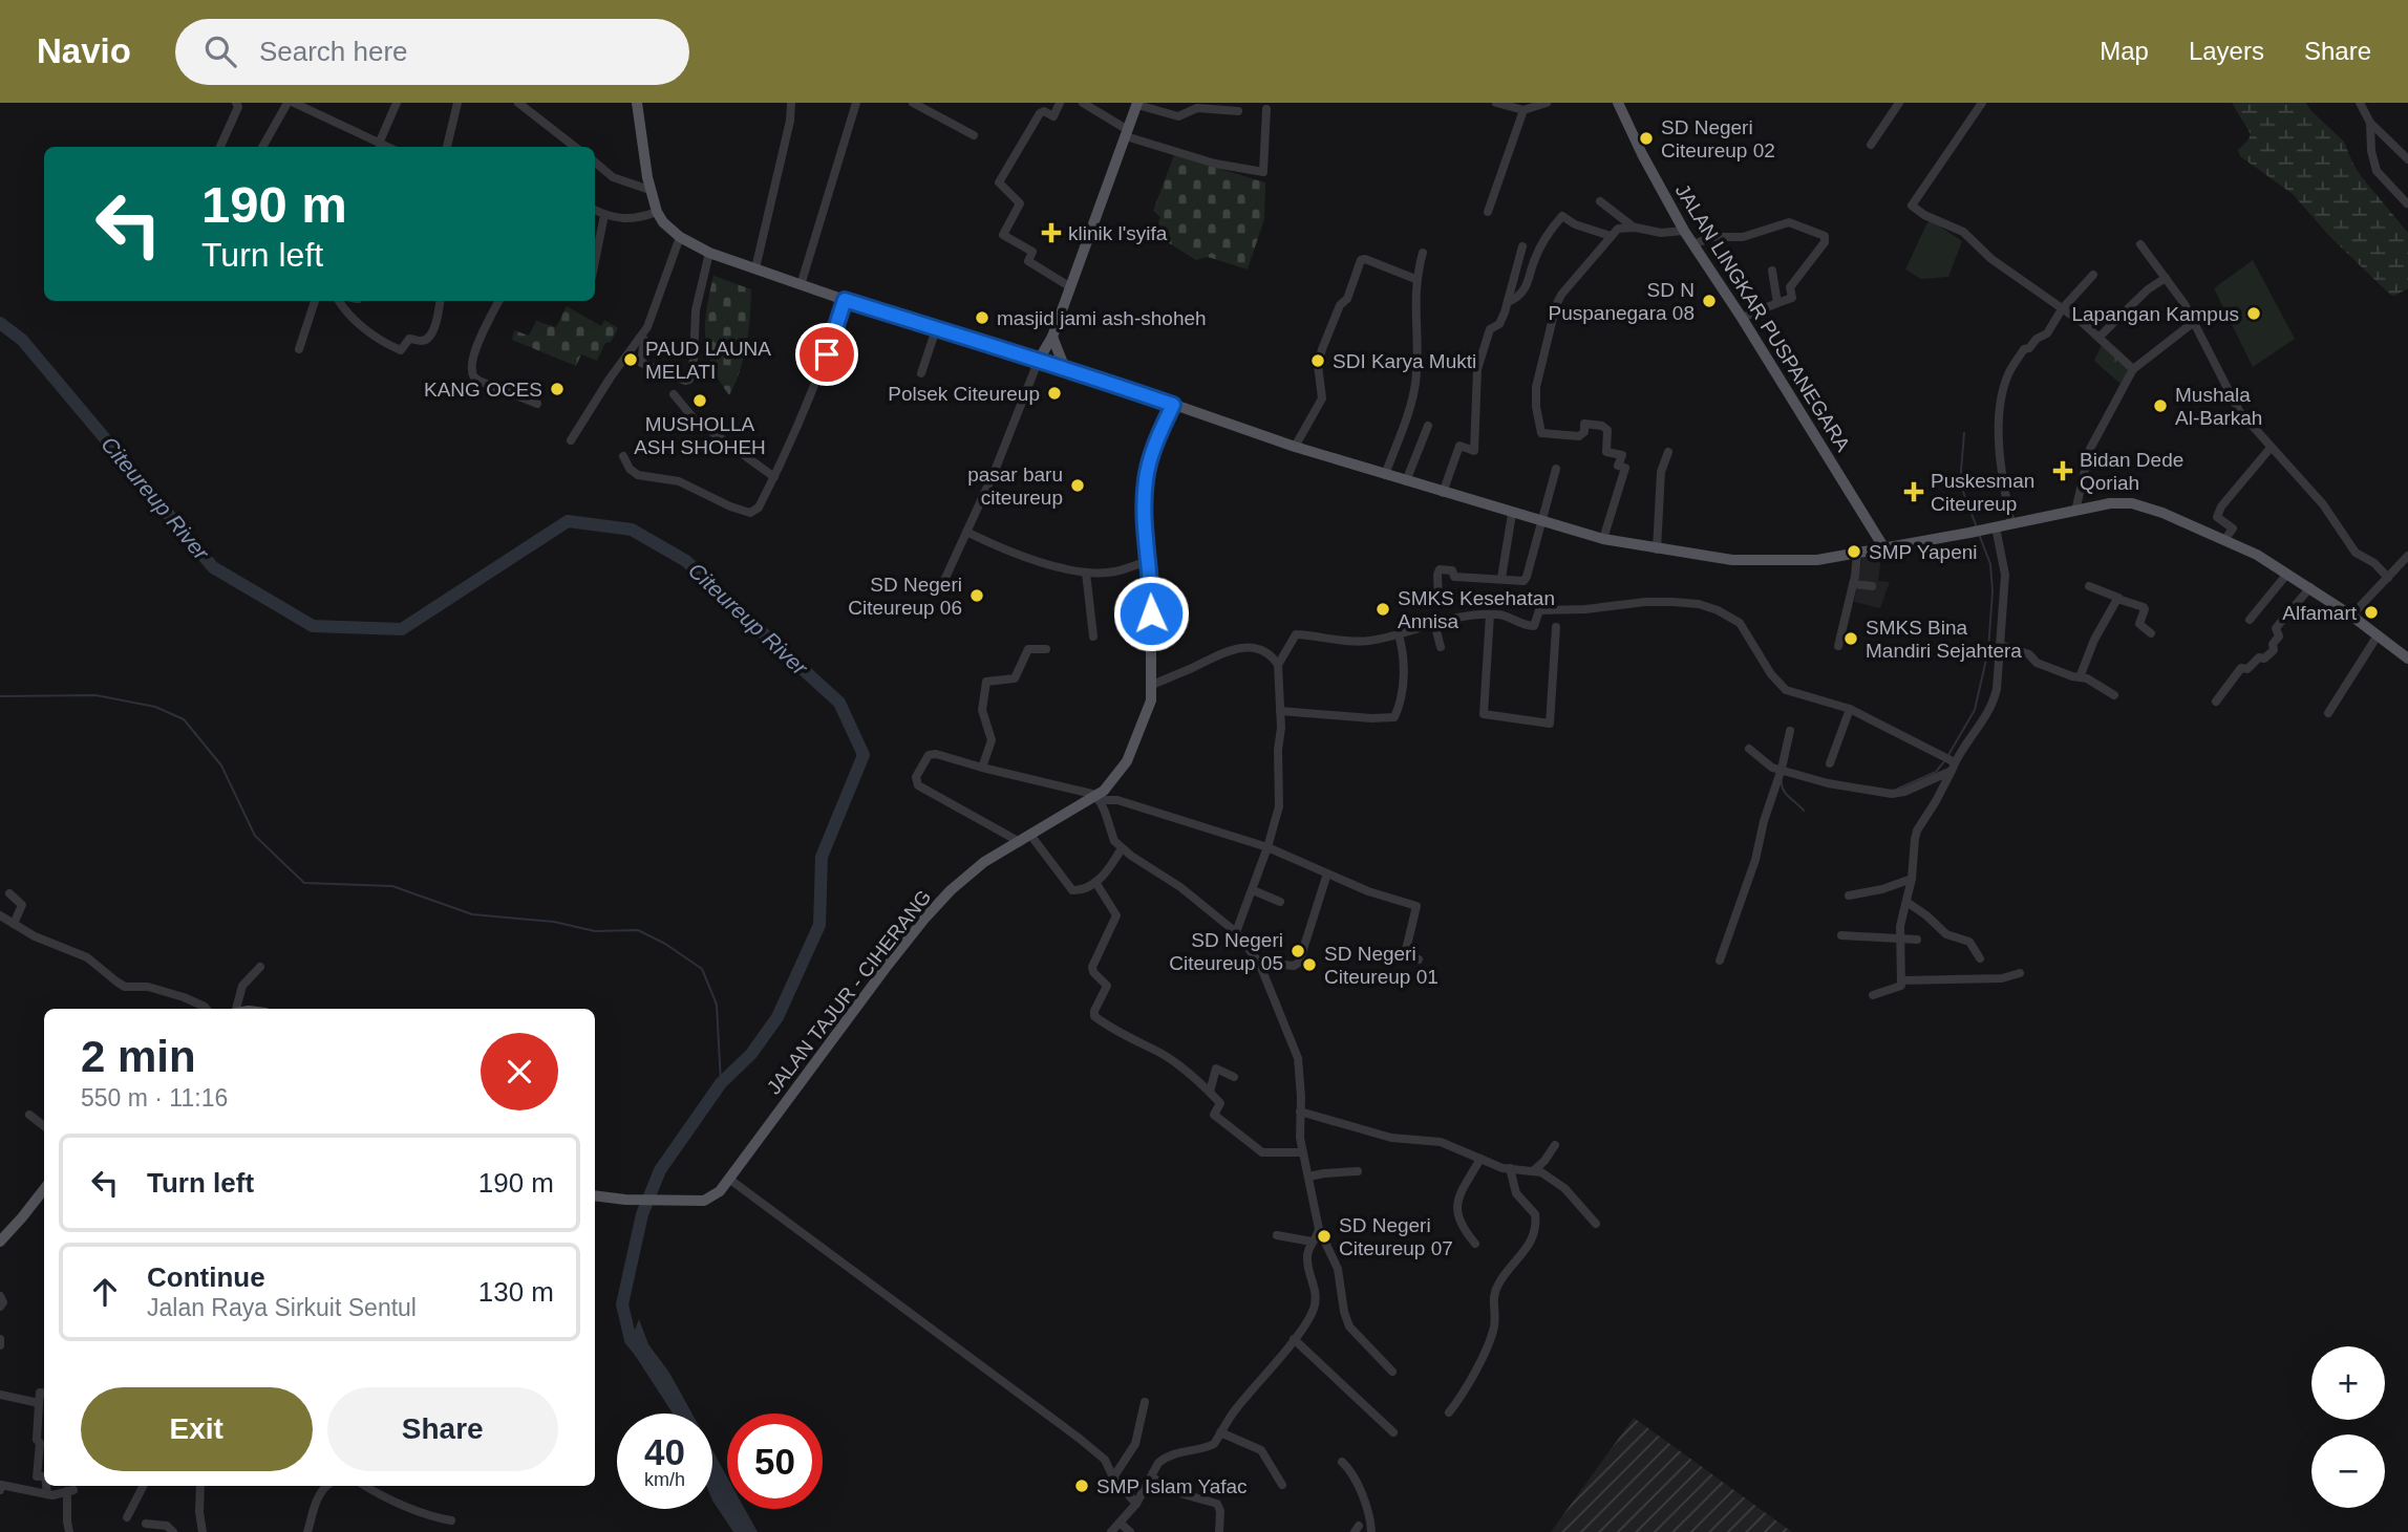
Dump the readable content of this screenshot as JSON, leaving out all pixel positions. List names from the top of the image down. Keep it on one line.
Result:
{"streets":{"main road":["JALAN LINGKAR PUSPANEGARA","JALAN TAJUR - CIHERANG"]},"water":["Citeureup River"],"places":{"other":["SD Negeri Citeureup 02","SD N Puspanegara 08","Lapangan Kampus","masjid jami ash-shoheh","PAUD LAUNA MELATI","SDI Karya Mukti","KANG OCES","Polsek Citeureup","MUSHOLLA ASH SHOHEH","Mushala Al-Barkah","pasar baru citeureup","SMP Yapeni","SD Negeri Citeureup 06","SMKS Kesehatan Annisa","Alfamart","SMKS Bina Mandiri Sejahtera","SD Negeri Citeureup 05","SD Negeri Citeureup 01","SD Negeri Citeureup 07","SMP Islam Yafac"],"health":["klinik l'syifa","Bidan Dede Qoriah","Puskesman Citeureup"]},"page":{"header":"Navio","search":"Search here","nav":["Map","Layers","Share"],"turn":["190 m","Turn left"],"heading":["2 min","550 m · 11:16"],"list":[{"name":"Turn left","value":"190 m"},{"name":"Continue","note":"Jalan Raya Sirkuit Sentul","value":"130 m"}],"map_buttons":["+","−"],"buttons":["Exit","Share"],"speed":"40 km/h","limit":"50"}}
